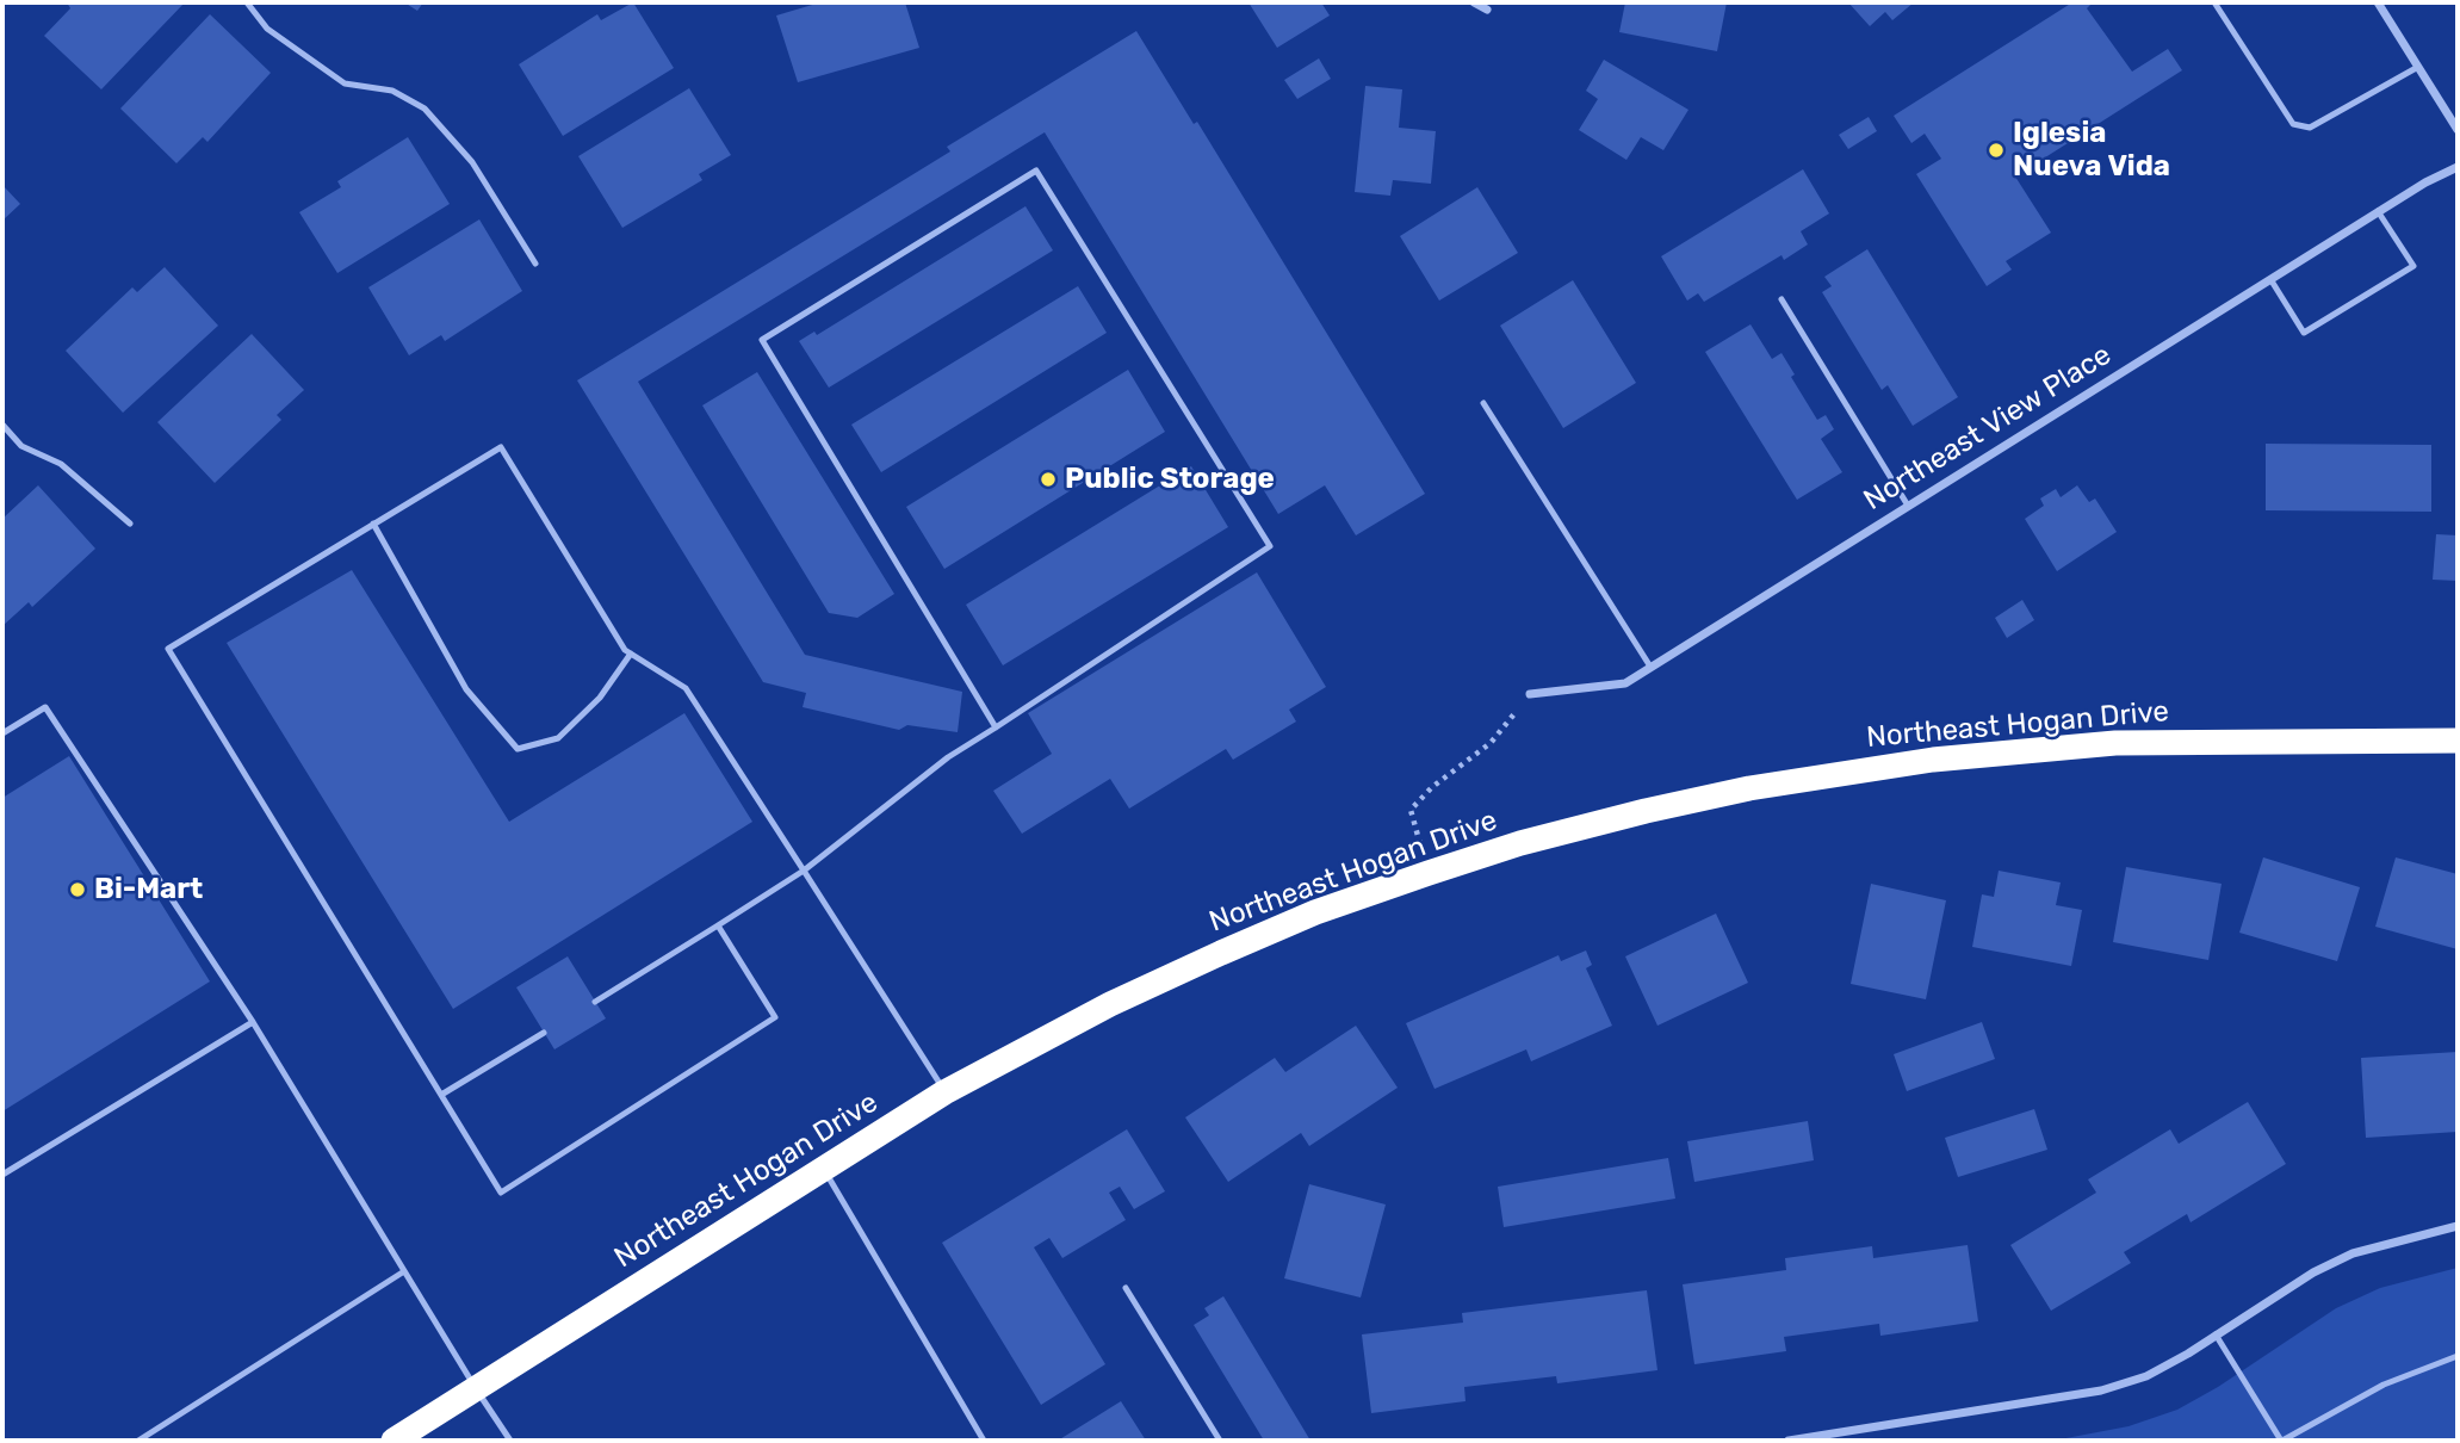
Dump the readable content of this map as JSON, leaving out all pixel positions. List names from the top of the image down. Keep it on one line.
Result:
{"streets":{"highway":["Northeast Hogan Drive"],"street":["Northeast View Place"]},"places":["Iglesia Nueva Vida","Public Storage","Bi-Mart"]}
